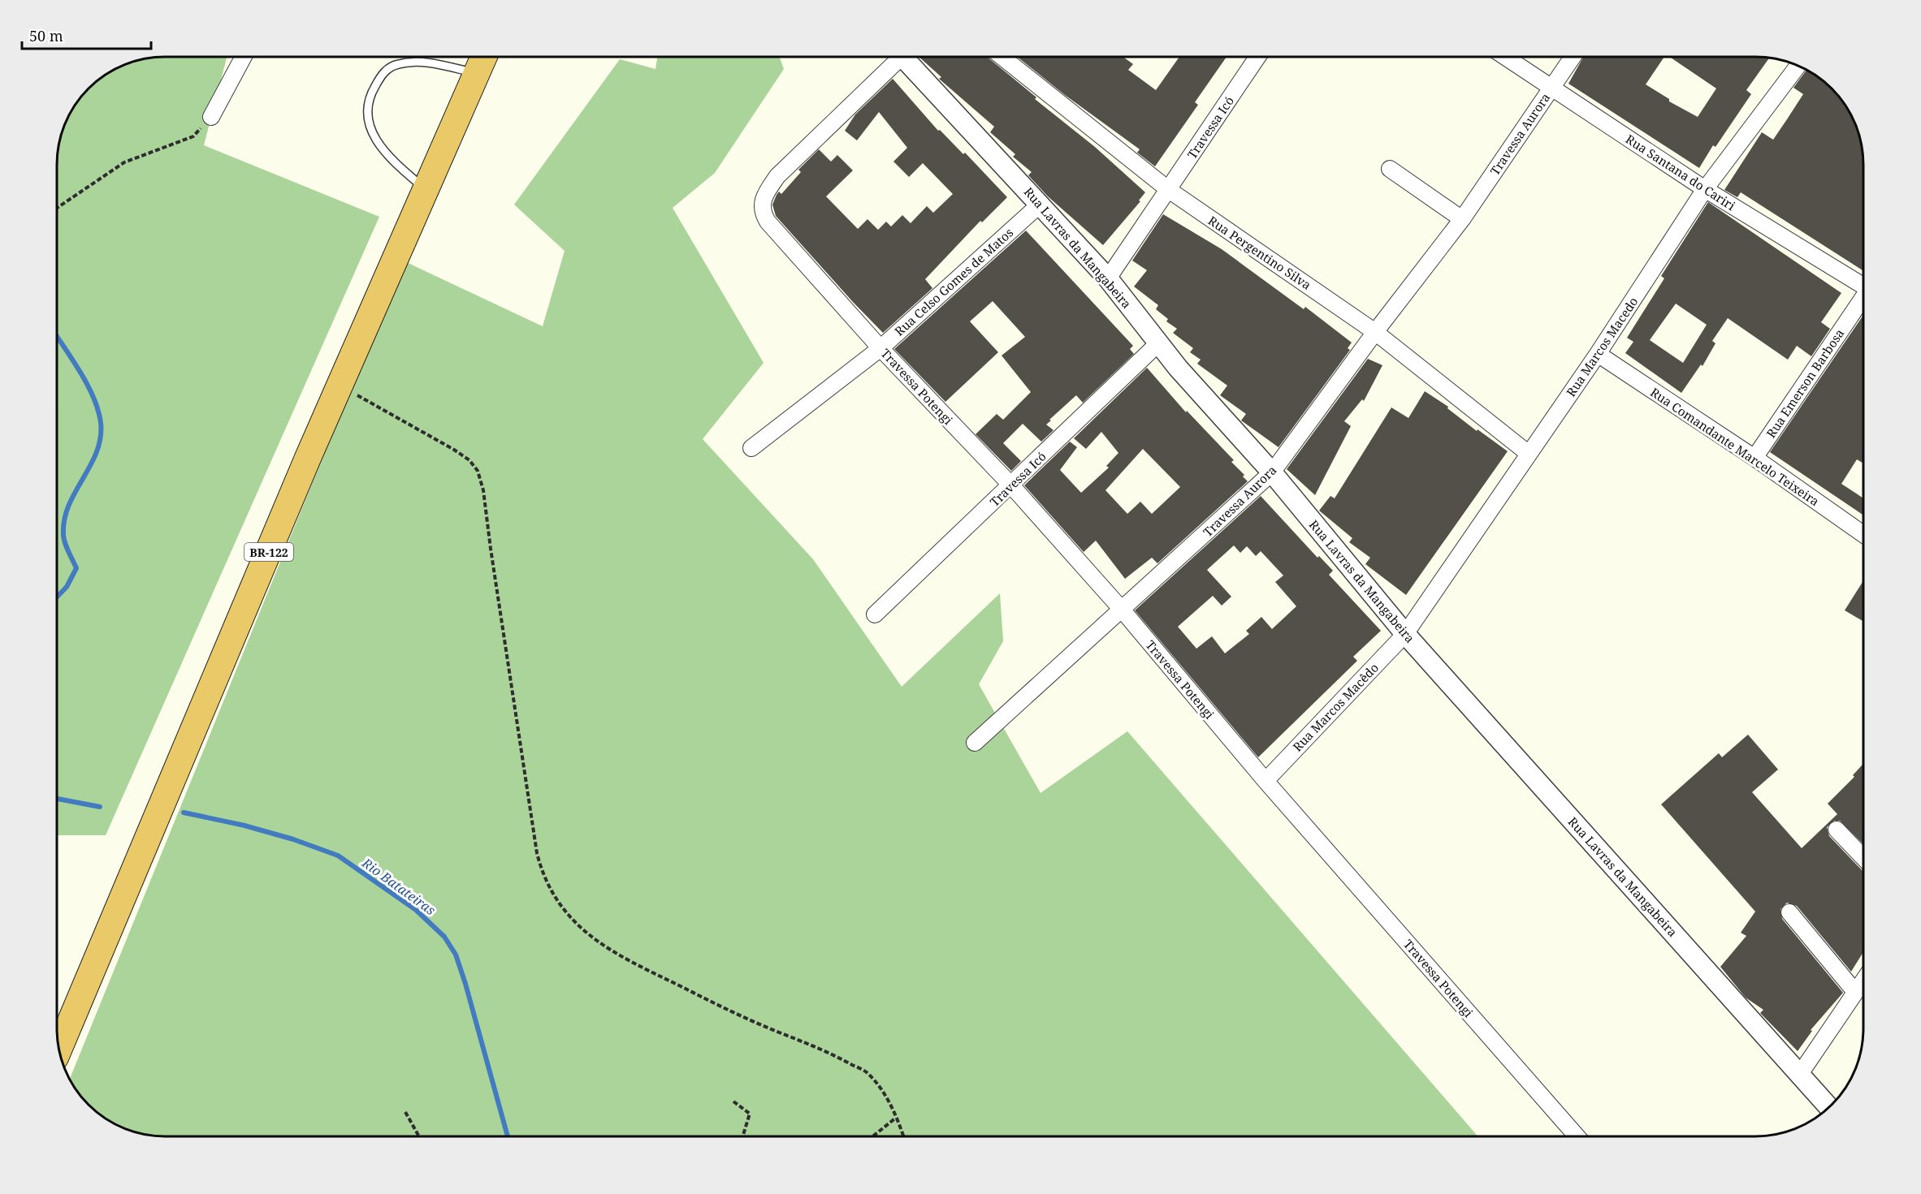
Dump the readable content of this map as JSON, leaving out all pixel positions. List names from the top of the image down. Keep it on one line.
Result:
{"streets":{"highway":["BR-122"],"street":["Travessa Icó","Travessa Aurora","Rua Santana do Cariri","Rua Lavras da Mangabeira","Rua Pergentino Silva","Rua Celso Gomes de Matos","Rua Marcos Macedo","Rua Emerson Barbosa","Travessa Potengi","Rua Comandante Marcelo Teixeira","Rua Marcos Macêdo"]},"crossings":[["Travessa Icó","Rua Lavras da Mangabeira"],["Travessa Icó","Rua Pergentino Silva"],["Travessa Icó","Travessa Potengi"],["Travessa Aurora","Rua Santana do Cariri"],["Travessa Aurora","Rua Lavras da Mangabeira"],["Travessa Aurora","Rua Pergentino Silva"],["Travessa Aurora","Travessa Potengi"],["Rua Santana do Cariri","Rua Marcos Macedo"],["Rua Lavras da Mangabeira","Rua Celso Gomes de Matos"],["Rua Lavras da Mangabeira","Rua Marcos Macedo"],["Rua Lavras da Mangabeira","Rua Marcos Macêdo"],["Rua Pergentino Silva","Rua Marcos Macedo"],["Rua Celso Gomes de Matos","Travessa Potengi"],["Rua Marcos Macedo","Rua Comandante Marcelo Teixeira"],["Rua Marcos Macedo","Rua Marcos Macêdo"],["Rua Emerson Barbosa","Rua Comandante Marcelo Teixeira"],["Travessa Potengi","Rua Marcos Macêdo"]],"water":["Rio Batateiras"],"scale_bar":"50 m"}
